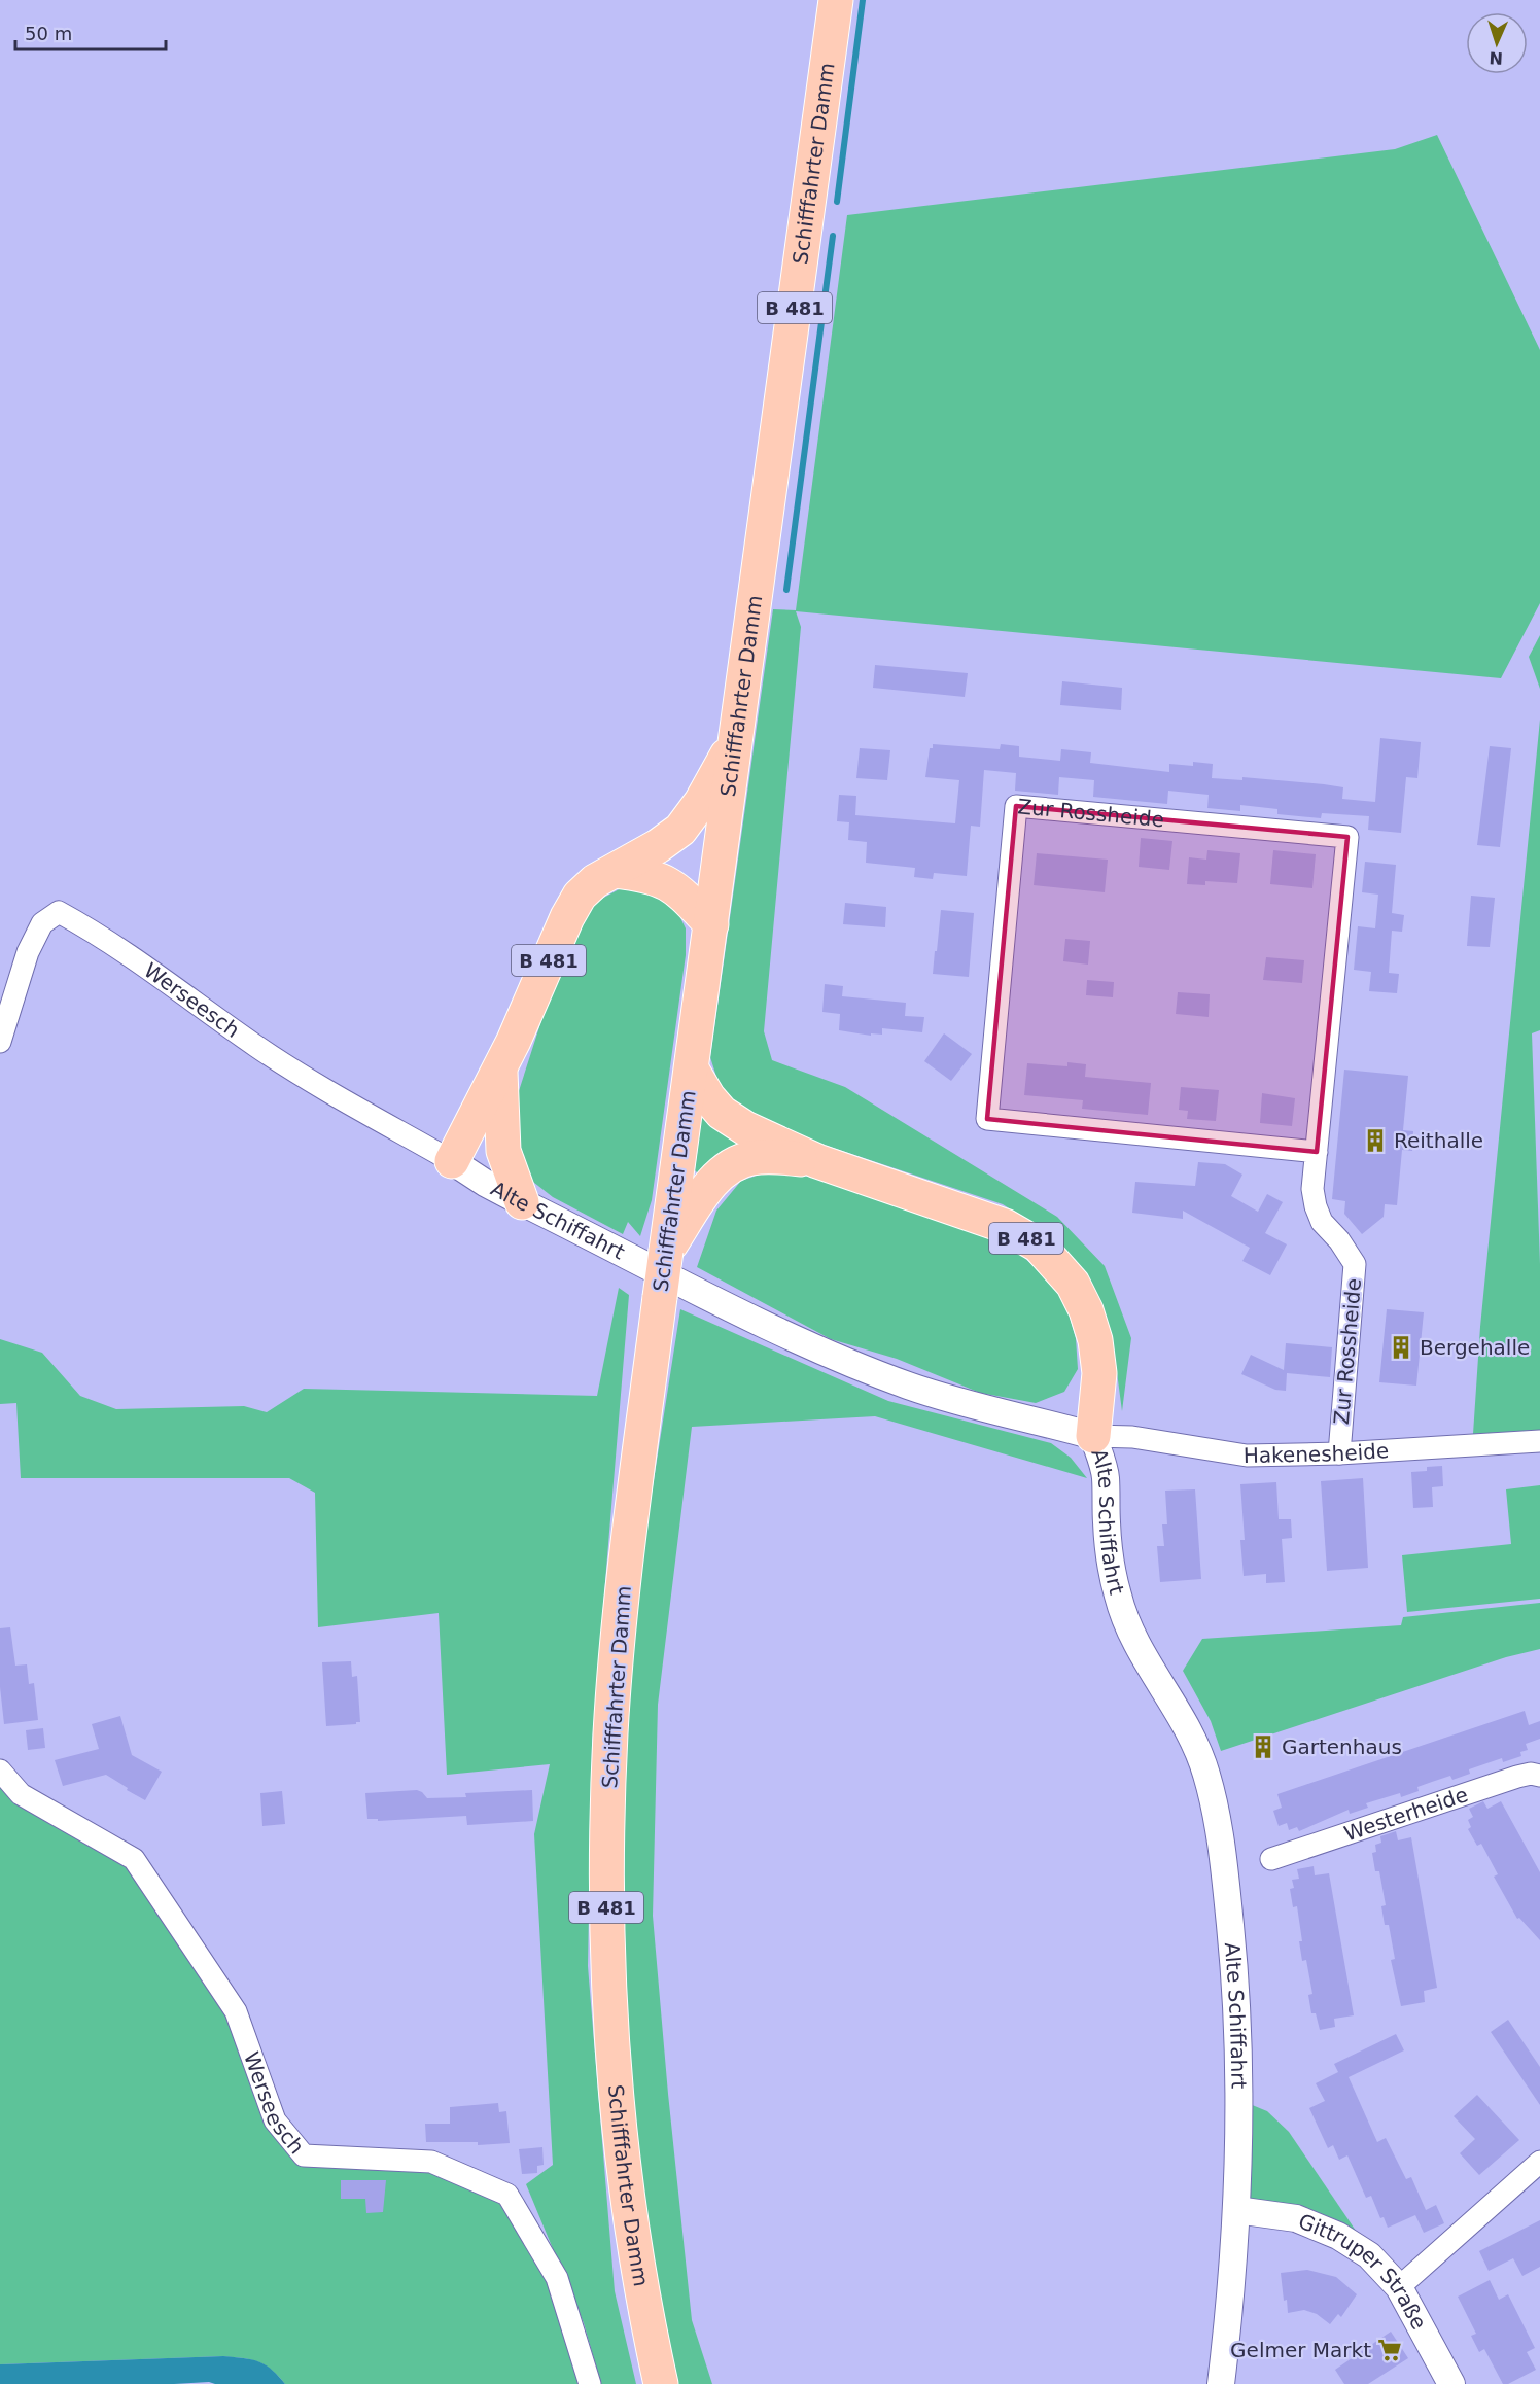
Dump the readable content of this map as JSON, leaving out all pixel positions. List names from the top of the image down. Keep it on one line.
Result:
{"streets":{"highway":["Schifffahrter Damm","B 481"],"street":["Zur Rossheide","Werseesch","Alte Schiffahrt","Hakenesheide","Westerheide","Gittruper Straße"]},"crossings":[["Schifffahrter Damm","B 481"],["B 481","Werseesch"],["B 481","Alte Schiffahrt"],["B 481","Hakenesheide"],["Zur Rossheide","Hakenesheide"],["Werseesch","Alte Schiffahrt"],["Alte Schiffahrt","Hakenesheide"],["Alte Schiffahrt","Gittruper Straße"]],"places":{"building":["Reithalle","Bergehalle","Gartenhaus"],"supermarket":["Gelmer Markt"]},"scale_bar":"50 m","north":"bottom"}
